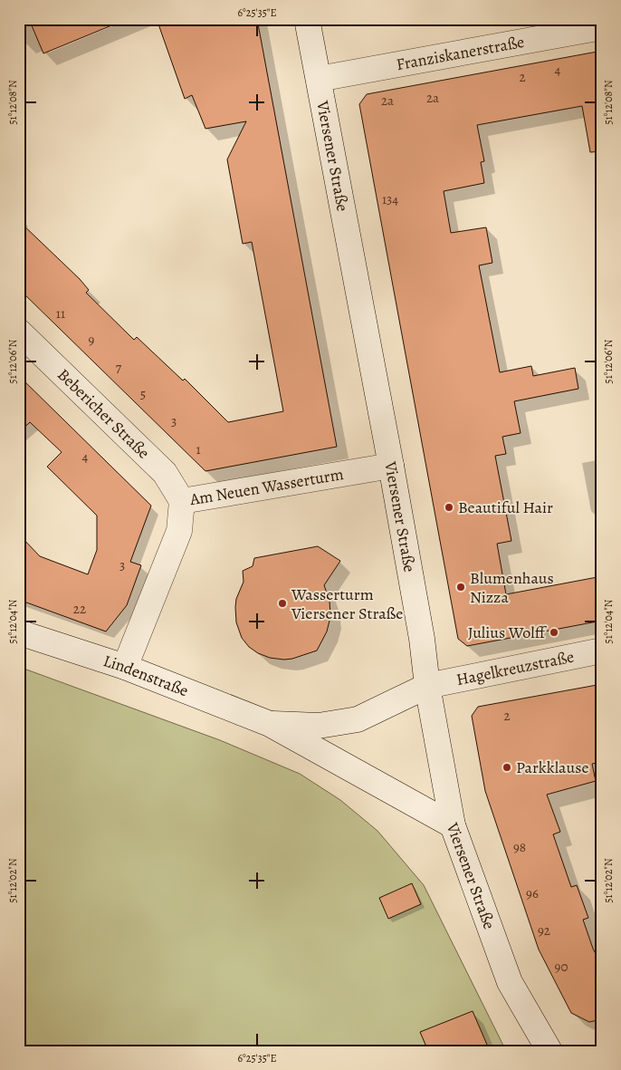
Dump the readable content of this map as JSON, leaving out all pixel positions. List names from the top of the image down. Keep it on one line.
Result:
{"streets":{"street":["Franziskanerstraße","Viersener Straße","Bebericher Straße","Am Neuen Wasserturm","Hagelkreuzstraße","Lindenstraße"]},"crossings":[["Franziskanerstraße","Viersener Straße"],["Viersener Straße","Am Neuen Wasserturm"],["Viersener Straße","Hagelkreuzstraße"],["Viersener Straße","Lindenstraße"],["Bebericher Straße","Am Neuen Wasserturm"],["Am Neuen Wasserturm","Lindenstraße"],["Hagelkreuzstraße","Lindenstraße"]],"places":["Beautiful Hair","Blumenhaus Nizza","Wasserturm Viersener Straße","Julius Wolff","Parkklause"],"house_numbers":["4","2","2a","2a","134","11","9","7","5","3","1","4","3","22","2","98","96","92","90"],"coordinates":["6°25'35\"E","51°12'08\"N","51°12'06\"N","51°12'04\"N","51°12'02\"N"]}
